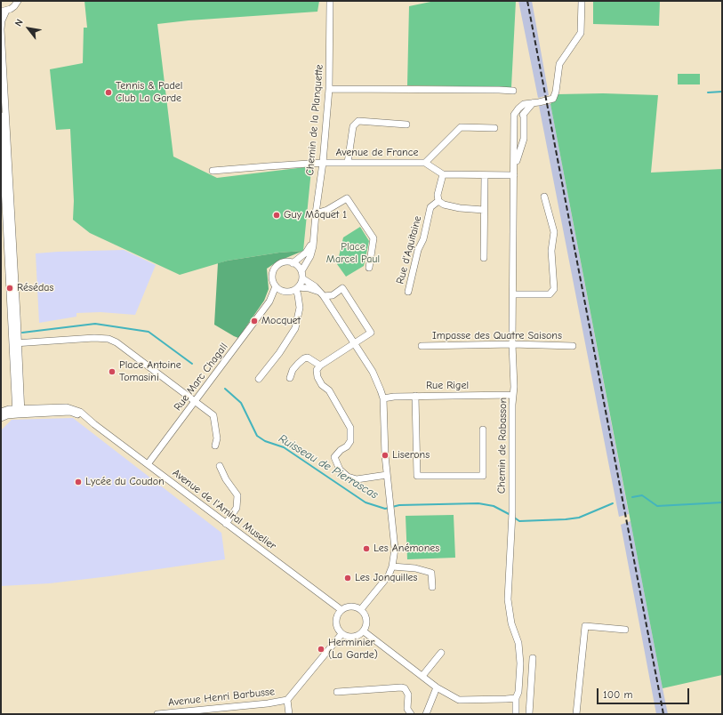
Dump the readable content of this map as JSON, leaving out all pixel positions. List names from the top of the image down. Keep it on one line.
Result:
{"streets":{"street":["Chemin de la Planquette","Avenue de France","Rue d'Aquitaine","Impasse des Quatre Saisons","Rue Marc Chagall","Rue Rigel","Chemin de Rabasson","Avenue de l'Amiral Muselier","Avenue Henri Barbusse"]},"crossings":[["Chemin de la Planquette","Avenue de France"],["Chemin de la Planquette","Rue Marc Chagall"],["Impasse des Quatre Saisons","Chemin de Rabasson"],["Rue Marc Chagall","Avenue de l'Amiral Muselier"],["Rue Rigel","Chemin de Rabasson"],["Avenue de l'Amiral Muselier","Avenue Henri Barbusse"]],"water":["Ruisseau de Pierrascas"],"parks":["Place Marcel Paul"],"places":["Tennis & Padel Club La Garde","Guy Môquet 1","Résédas","Mocquet","Place Antoine Tomasini","Liserons","Lycée du Coudon","Les Anémones","Les Jonquilles","Herminier (La Garde)"],"scale_bar":"100 m","north":"top left"}
